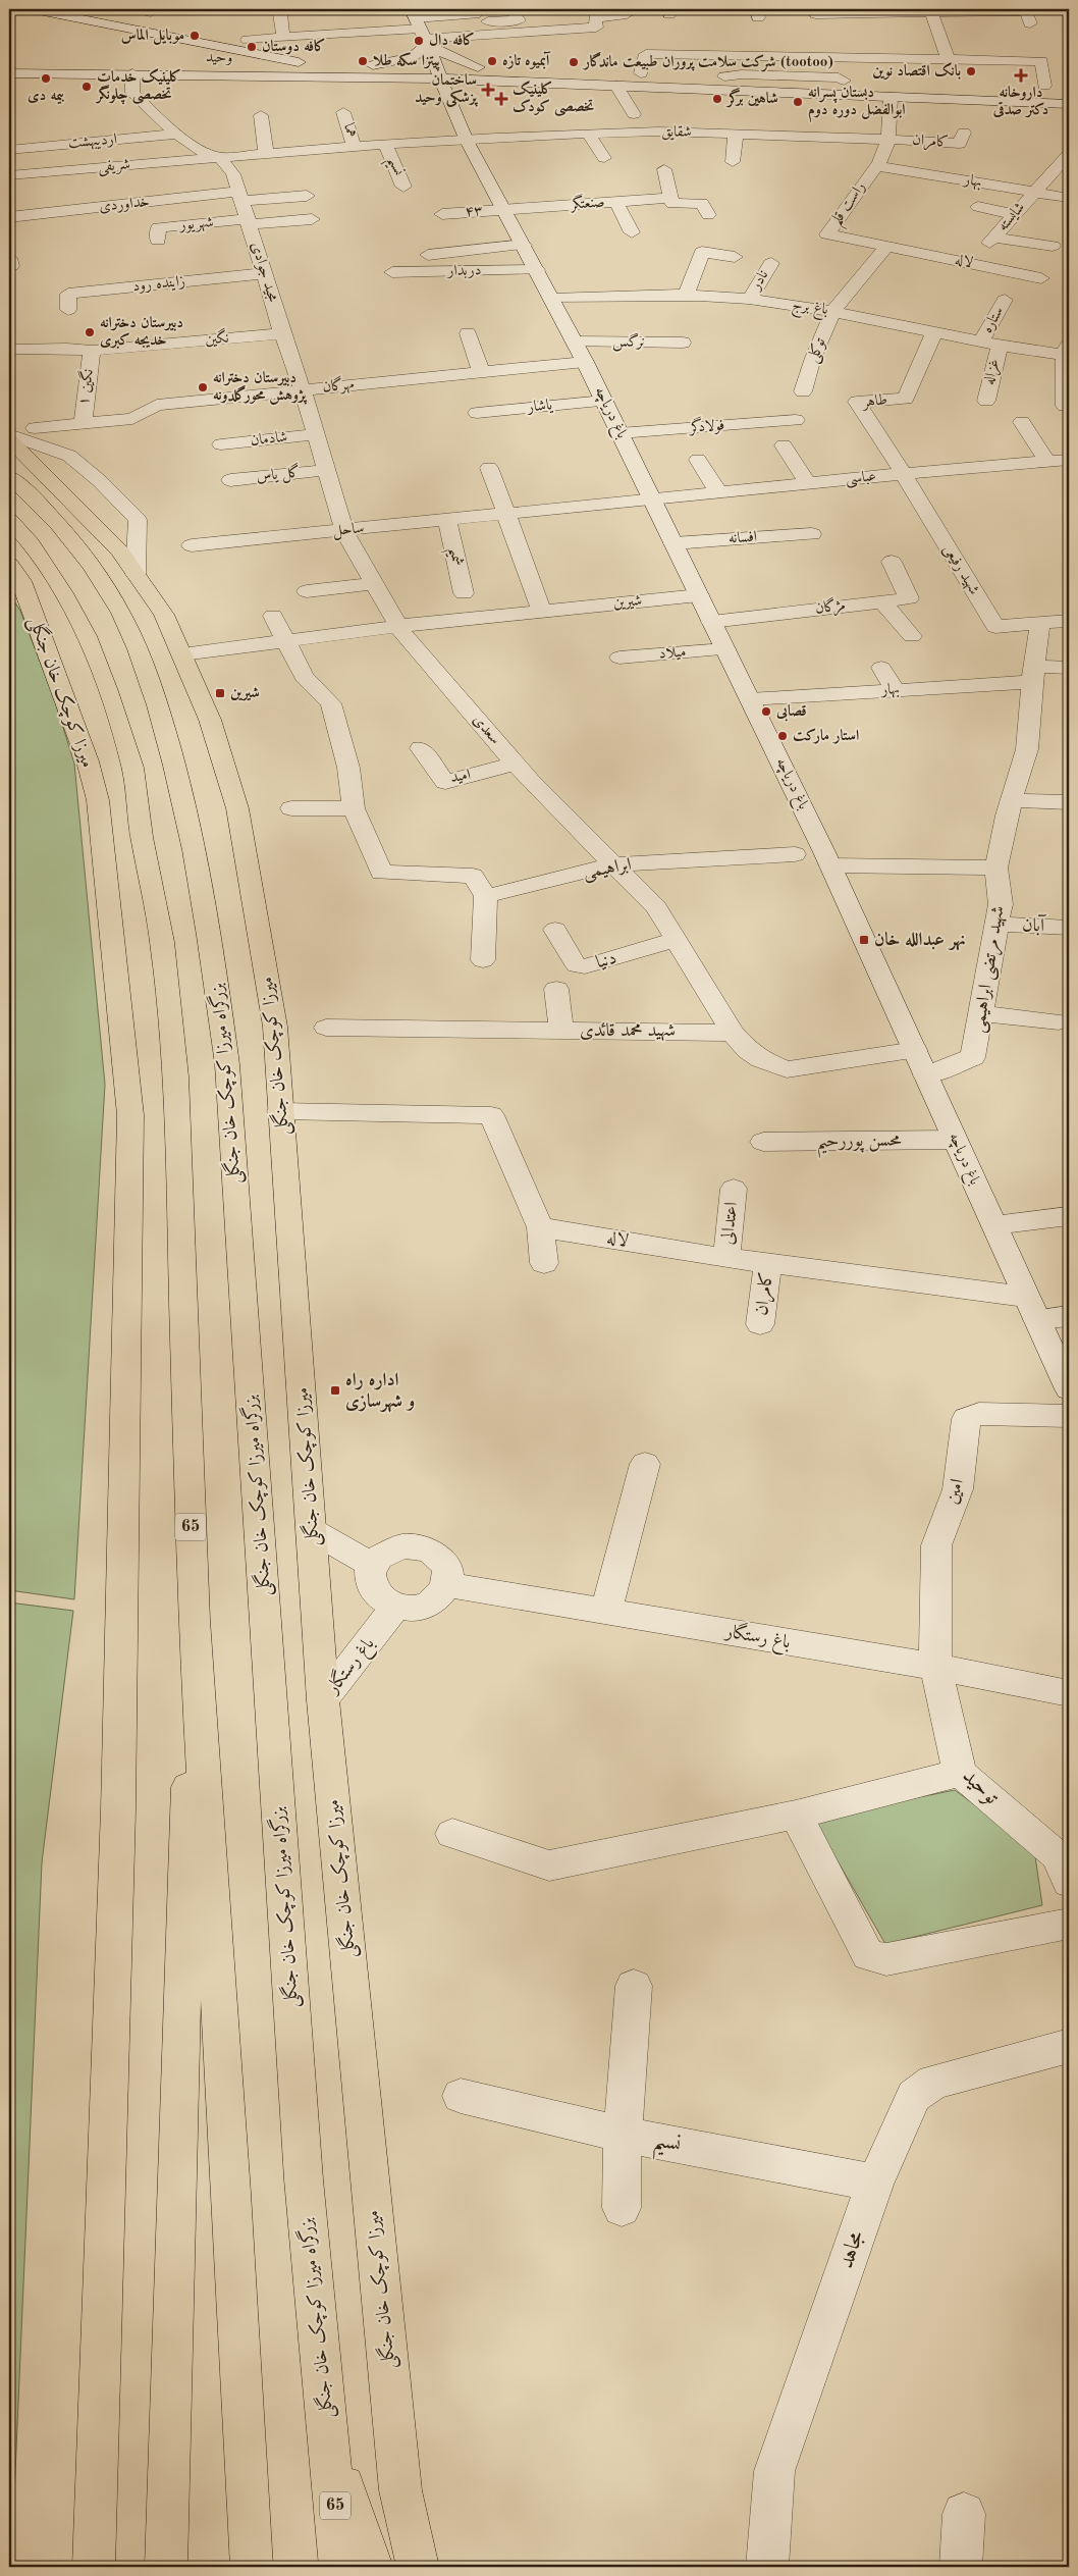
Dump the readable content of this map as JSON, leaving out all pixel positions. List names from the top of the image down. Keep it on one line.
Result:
{"streets":{"main road":["میرزا کوچک خان جنگلی","بزرگراه میرزا کوچک خان جنگلی","65"],"street":["وحید","هما","شقایق","اردیبهشت","کامران","شریفی","نسیم","بهار","صنعتگر","راست قلم","خداوردی","۴۳","شایسته","شهریور","لاله","دربدار","مجید جوادی","نادر","زاینده رود","باغ برج","ستاره","نگین","نرگس","توکلی","غزاله","مهرگان","نگین ۱","طاهر","یاشار","باغ دریاچه","فولادگر","شادمان","گل یاس","عباسی","ساحل","افسانه","شمیم","شهید رفیعی","شیرین","مژگان","میلاد","سعدی","امید","ابراهیمی","آبان","دنیا","شهید مرتضی ابراهیمی","شهید محمد قائدی","محسن پوررحیم","اعتدالی","امین","باغ رستگار","توحید","مجاهد"]},"crossings":[["وحید","راست قلم"],["وحید","باغ دریاچه"],["شقایق","کامران"],["شقایق","راست قلم"],["شقایق","باغ دریاچه"],["کامران","راست قلم"],["کامران","لاله"],["شریفی","مجید جوادی"],["نسیم","مجاهد"],["بهار","راست قلم"],["بهار","شایسته"],["بهار","باغ دریاچه"],["بهار","شهید مرتضی ابراهیمی"],["صنعتگر","۴۳"],["صنعتگر","باغ دریاچه"],["راست قلم","لاله"],["خداوردی","مجید جوادی"],["۴۳","باغ دریاچه"],["شهریور","مجید جوادی"],["لاله","باغ دریاچه"],["لاله","اعتدالی"],["دربدار","باغ دریاچه"],["مجید جوادی","زاینده رود"],["مجید جوادی","نگین"],["مجید جوادی","مهرگان"],["مجید جوادی","سعدی"],["نادر","باغ برج"],["باغ برج","ستاره"],["باغ برج","توکلی"],["باغ برج","غزاله"],["باغ برج","طاهر"],["باغ برج","باغ دریاچه"],["نگین","نگین ۱"],["نرگس","باغ دریاچه"],["مهرگان","نگین ۱"],["مهرگان","باغ دریاچه"],["مهرگان","میرزا کوچک خان جنگلی"],["مهرگان","سعدی"],["طاهر","عباسی"],["طاهر","شهید رفیعی"],["یاشار","باغ دریاچه"],["باغ دریاچه","فولادگر"],["باغ دریاچه","عباسی"],["باغ دریاچه","ساحل"],["باغ دریاچه","افسانه"],["باغ دریاچه","شیرین"],["باغ دریاچه","مژگان"],["باغ دریاچه","میلاد"],["باغ دریاچه","شهید مرتضی ابراهیمی"],["باغ دریاچه","محسن پوررحیم"],["شادمان","سعدی"],["گل یاس","سعدی"],["عباسی","ساحل"],["عباسی","شهید رفیعی"],["ساحل","شمیم"],["ساحل","سعدی"],["شهید رفیعی","شهید مرتضی ابراهیمی"],["شیرین","میرزا کوچک خان جنگلی"],["شیرین","سعدی"],["میرزا کوچک خان جنگلی","باغ رستگار"],["سعدی","امید"],["سعدی","ابراهیمی"],["سعدی","دنیا"],["سعدی","شهید محمد قائدی"],["آبان","شهید مرتضی ابراهیمی"],["امین","باغ رستگار"],["امین","توحید"],["باغ رستگار","توحید"]],"places":{"other":["موبایل الماس","کافه دال","کافه دوستان","پیتزا سکه طلا","آبمیوه تازه","شرکت سلامت پروران طبیعت ماندگار (tootoo)","بانک اقتصاد نوین","بیمه دی","کلینیک خدمات تخصصی چلونگر","شاهین برگر","دبستان پسرانه ابوالفضل دوره دوم","دبیرستان دخترانه خدیجه کبری","دبیرستان دخترانه پژوهش محورگلدونه","قصابی","استار مارکت"],"health":["داروخانه دکتر صدقی","ساختمان پزشکی وحید","کلینیک تخصصی کودک"],"transit":["شیرین","نهر عبدالله خان","اداره راه و شهرسازی"]}}
